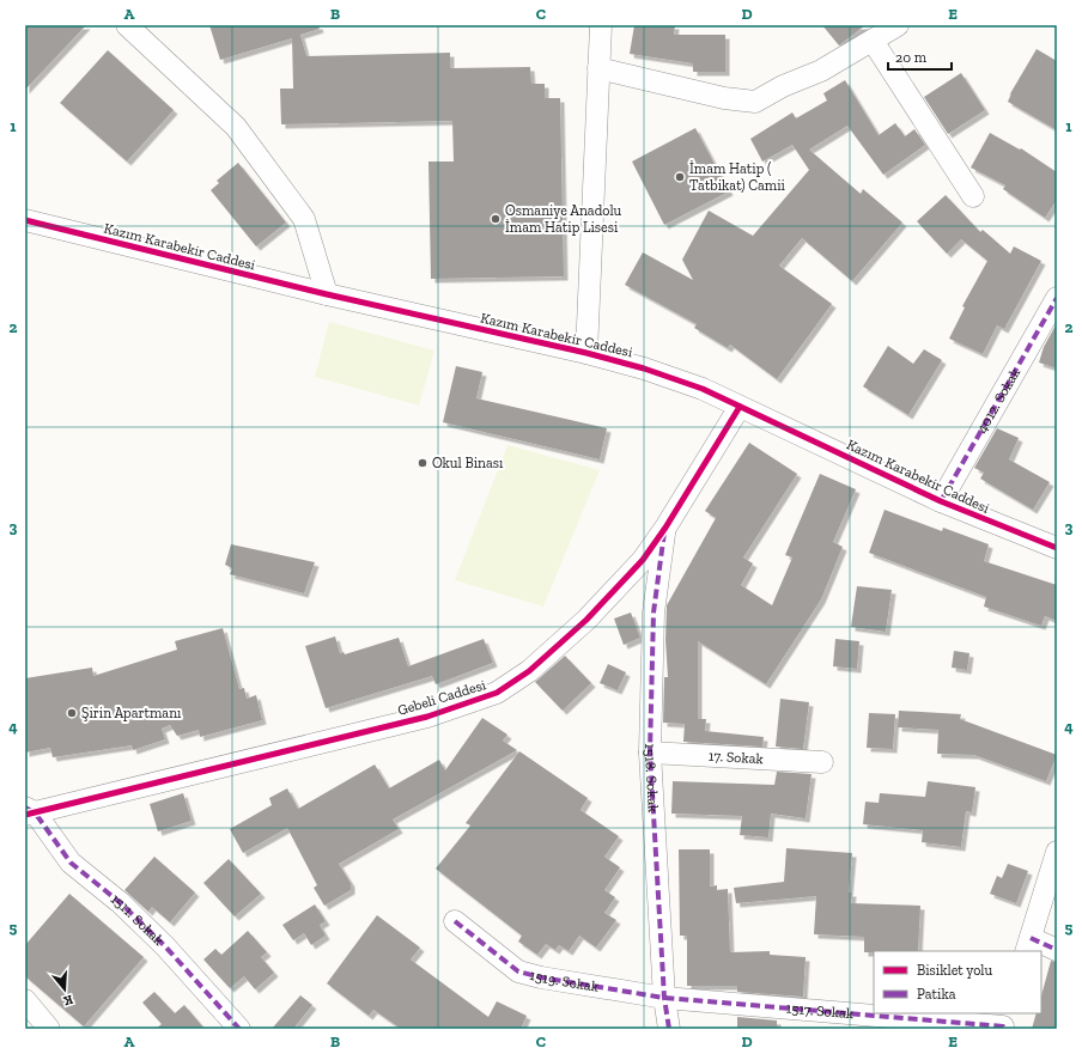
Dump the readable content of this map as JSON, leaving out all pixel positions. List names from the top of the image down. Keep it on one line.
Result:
{"streets":{"street":["Kazım Karabekir Caddesi","4012. Sokak","Gebeli Caddesi","17. Sokak","1518. Sokak","1511. Sokak","1519. Sokak","1517. Sokak"]},"crossings":[["Kazım Karabekir Caddesi","4012. Sokak"],["Kazım Karabekir Caddesi","Gebeli Caddesi"],["Gebeli Caddesi","1518. Sokak"],["Gebeli Caddesi","1511. Sokak"],["17. Sokak","1518. Sokak"],["1518. Sokak","1519. Sokak"],["1518. Sokak","1517. Sokak"],["1519. Sokak","1517. Sokak"]],"places":["İmam Hatip ( Tatbikat) Camii","Osmaniye Anadolu İmam Hatip Lisesi","Okul Binası","Şirin Apartmanı"],"legend":["Bisiklet yolu","Patika"],"scale_bar":"20 m","north":"bottom","grid":{"columns":["A","B","C","D","E"],"rows":["1","2","3","4","5"]}}
